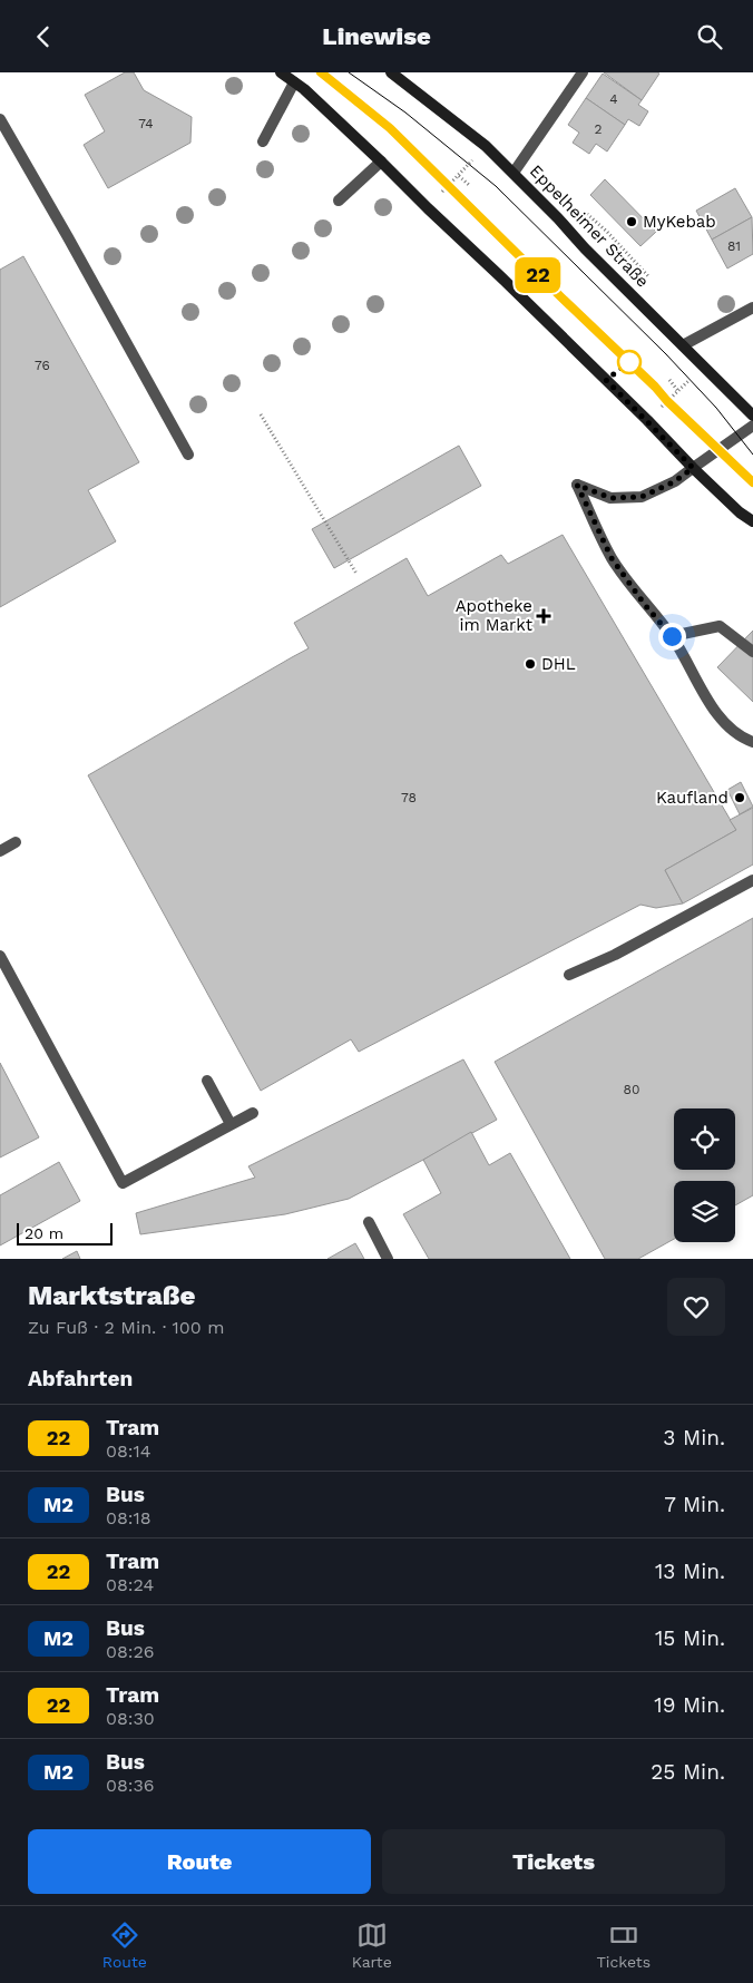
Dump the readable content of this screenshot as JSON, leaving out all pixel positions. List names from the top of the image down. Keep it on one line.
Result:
{"streets":{"main road":["Eppelheimer Straße"]},"places":{"other":["MyKebab","DHL","Kaufland"],"health":["Apotheke im Markt"]},"lines":["tram line 22"],"house_numbers":["4","74","2","81","76","78","80"],"scale_bar":"20 m","page":{"header":"Linewise","on_map":"22","scale":"20 m","heading":[["Marktstraße","Zu Fuß · 2 Min. · 100 m"],"Abfahrten"],"list":[{"mark":"22","name":"Tram","note":"08:14","value":"3 Min."},{"mark":"M2","name":"Bus","note":"08:18","value":"7 Min."},{"mark":"22","name":"Tram","note":"08:24","value":"13 Min."},{"mark":"M2","name":"Bus","note":"08:26","value":"15 Min."},{"mark":"22","name":"Tram","note":"08:30","value":"19 Min."},{"mark":"M2","name":"Bus","note":"08:36","value":"25 Min."}],"buttons":["Route","Tickets"],"tabs":["Route","Karte","Tickets"]}}
